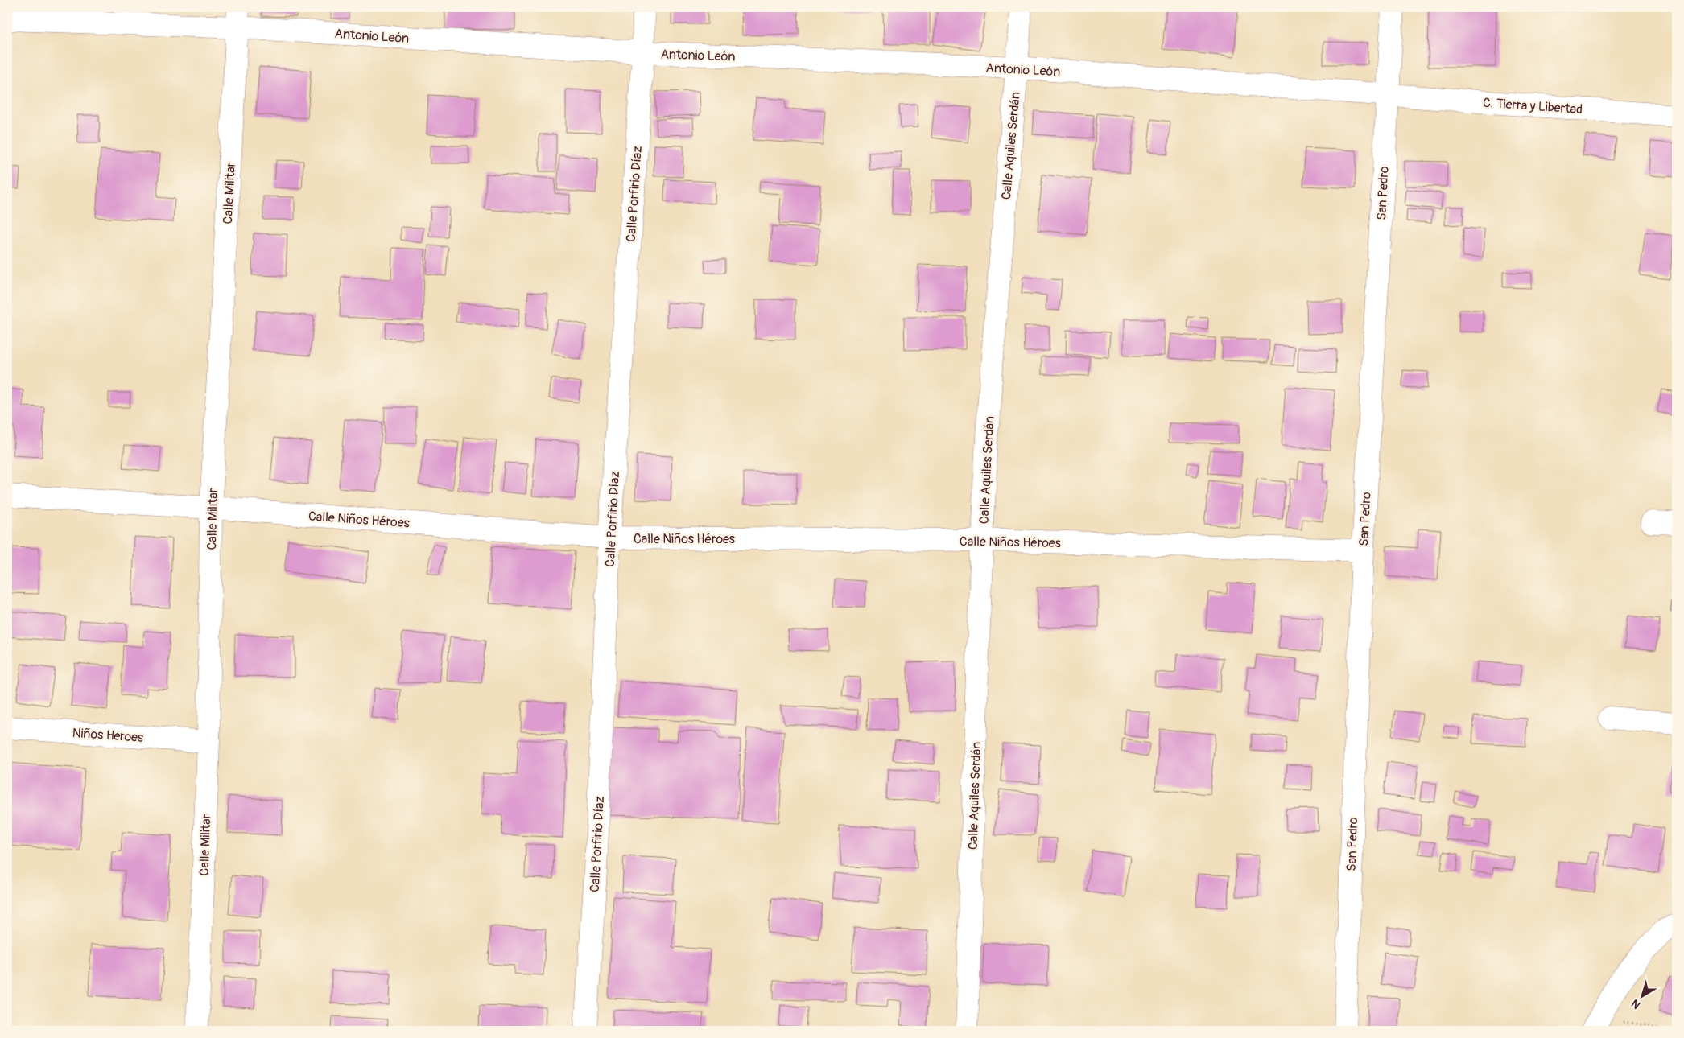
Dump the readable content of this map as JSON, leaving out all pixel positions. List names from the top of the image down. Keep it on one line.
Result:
{"streets":{"street":["Antonio León","C. Tierra y Libertad","Calle Aquiles Serdán","Calle Militar","San Pedro","Calle Porfirio Díaz","Calle Niños Héroes","Niños Heroes"]},"crossings":[["Antonio León","C. Tierra y Libertad"],["Antonio León","Calle Aquiles Serdán"],["Antonio León","Calle Militar"],["Antonio León","San Pedro"],["Antonio León","Calle Porfirio Díaz"],["C. Tierra y Libertad","San Pedro"],["Calle Aquiles Serdán","Calle Niños Héroes"],["Calle Militar","Calle Niños Héroes"],["Calle Militar","Niños Heroes"],["San Pedro","Calle Niños Héroes"],["Calle Porfirio Díaz","Calle Niños Héroes"]],"north":"bottom left"}
